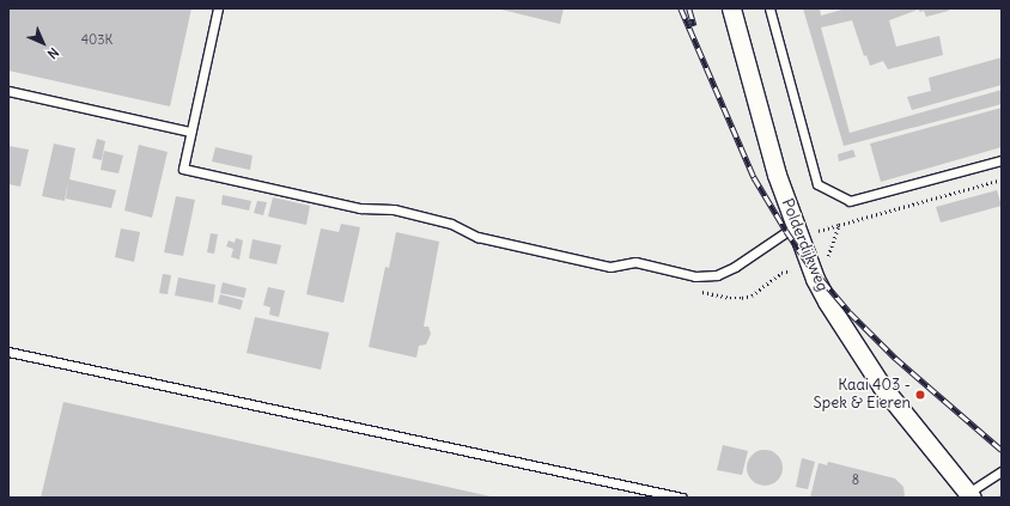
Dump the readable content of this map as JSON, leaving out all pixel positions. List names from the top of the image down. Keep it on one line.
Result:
{"streets":{"street":["Polderdijkweg"]},"places":["Kaai 403 - Spek & Eieren"],"house_numbers":["403K","8"],"north":"bottom right"}
